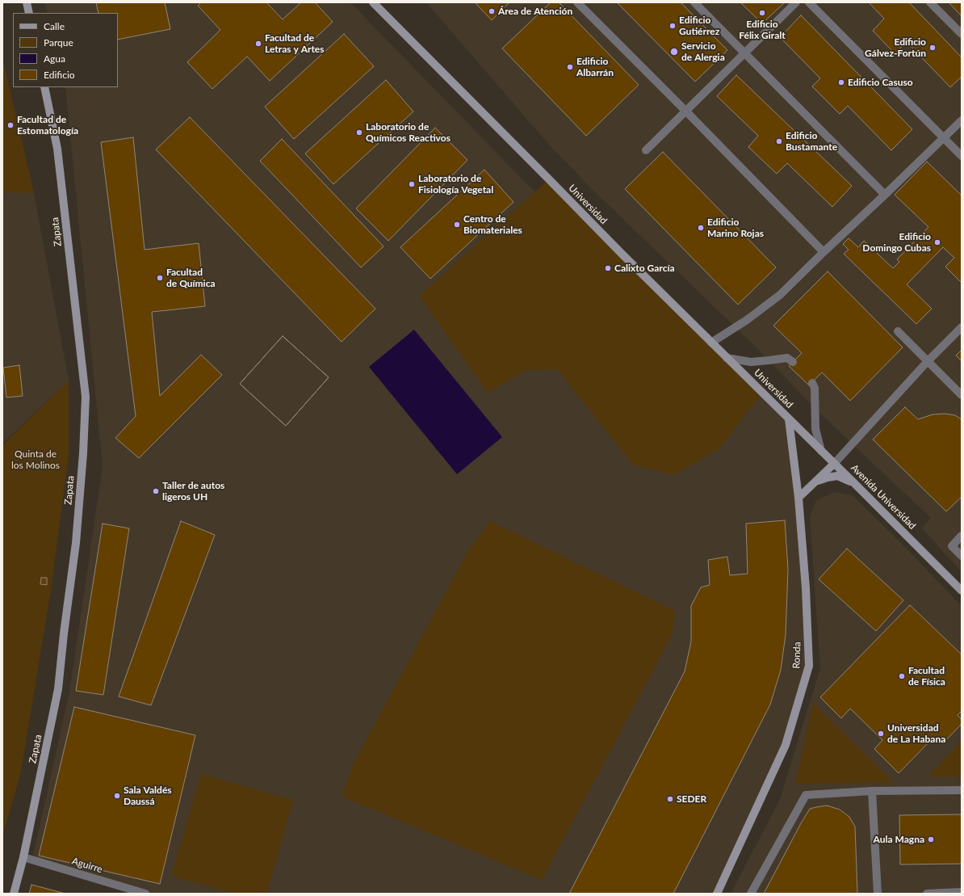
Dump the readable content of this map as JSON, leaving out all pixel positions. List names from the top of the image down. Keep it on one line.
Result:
{"streets":{"main road":["Universidad","Zapata","Avenida Universidad","Ronda"],"street":["Aguirre"]},"crossings":[["Universidad","Avenida Universidad"],["Universidad","Ronda"],["Zapata","Aguirre"],["Avenida Universidad","Ronda"]],"parks":["Quinta de los Molinos"],"places":["Área de Atención","Edificio Félix Giralt","Edificio Gutiérrez","Facultad de Letras y Artes","Edificio Gálvez-Fortún","Servicio de Alergia","Edificio Albarrán","Edificio Casuso","Facultad de Estomatología","Laboratorio de Químicos Reactivos","Edificio Bustamante","Laboratorio de Fisiología Vegetal","Centro de Biomateriales","Edificio Marino Rojas","Edificio Domingo Cubas","Calixto García","Facultad de Química","Taller de autos ligeros UH","Facultad de Física","Universidad de La Habana","Sala Valdés Daussá","SEDER","Aula Magna"],"legend":["Calle","Parque","Agua","Edificio"]}
